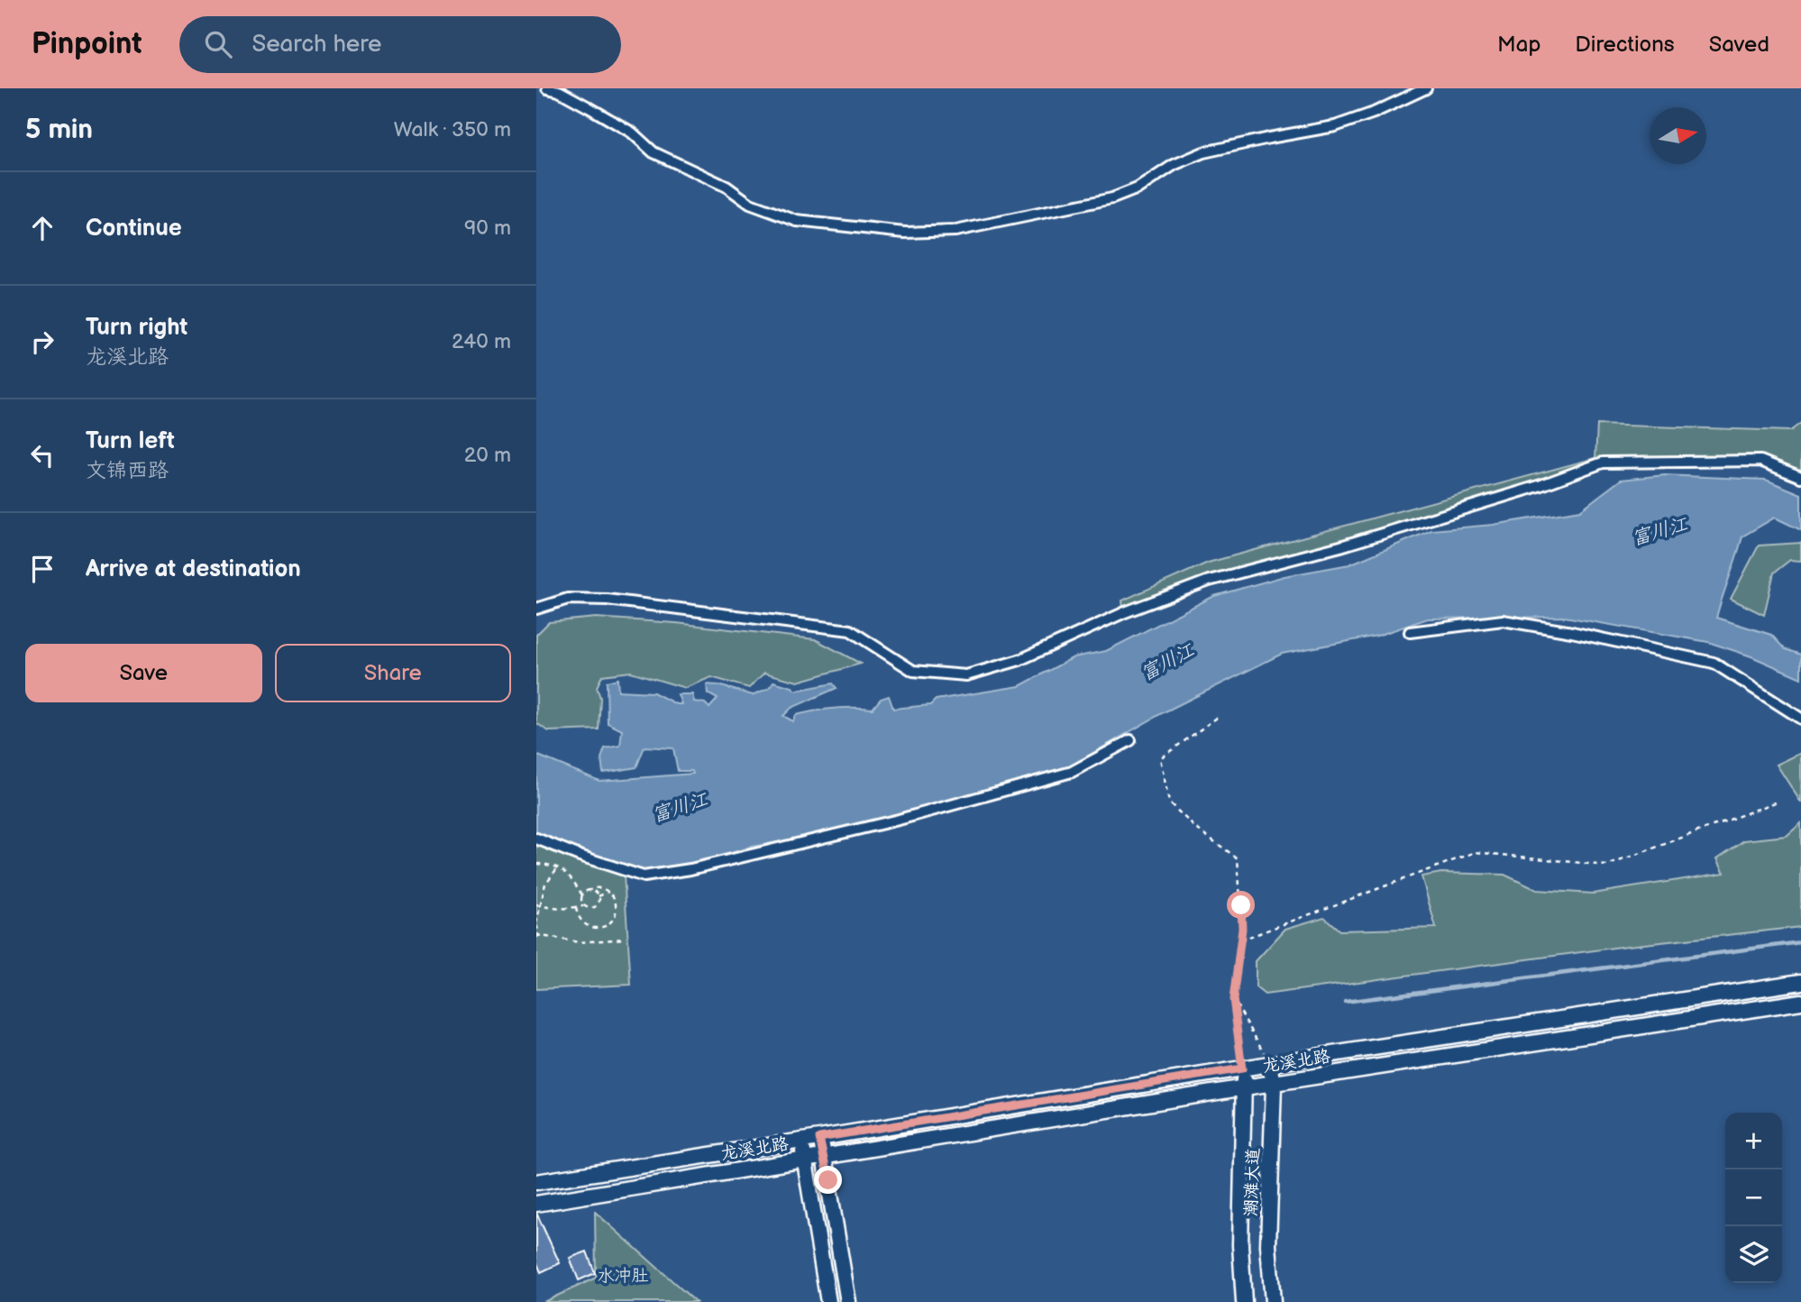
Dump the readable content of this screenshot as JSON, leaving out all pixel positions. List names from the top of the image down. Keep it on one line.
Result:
{"streets":{"main road":["龙溪北路","潮滩大道"]},"crossings":[["龙溪北路","潮滩大道"]],"water":["富川江"],"parks":["水冲肚"],"north":"right","page":{"header":"Pinpoint","search":"Search here","nav":["Map","Directions","Saved"],"heading":["5 min","Walk · 350 m"],"list":[["Continue","90 m"],["Turn right","龙溪北路","240 m"],["Turn left","文锦西路","20 m"],"Arrive at destination"],"buttons":["Save","Share"],"map_buttons":["+","−"]}}
